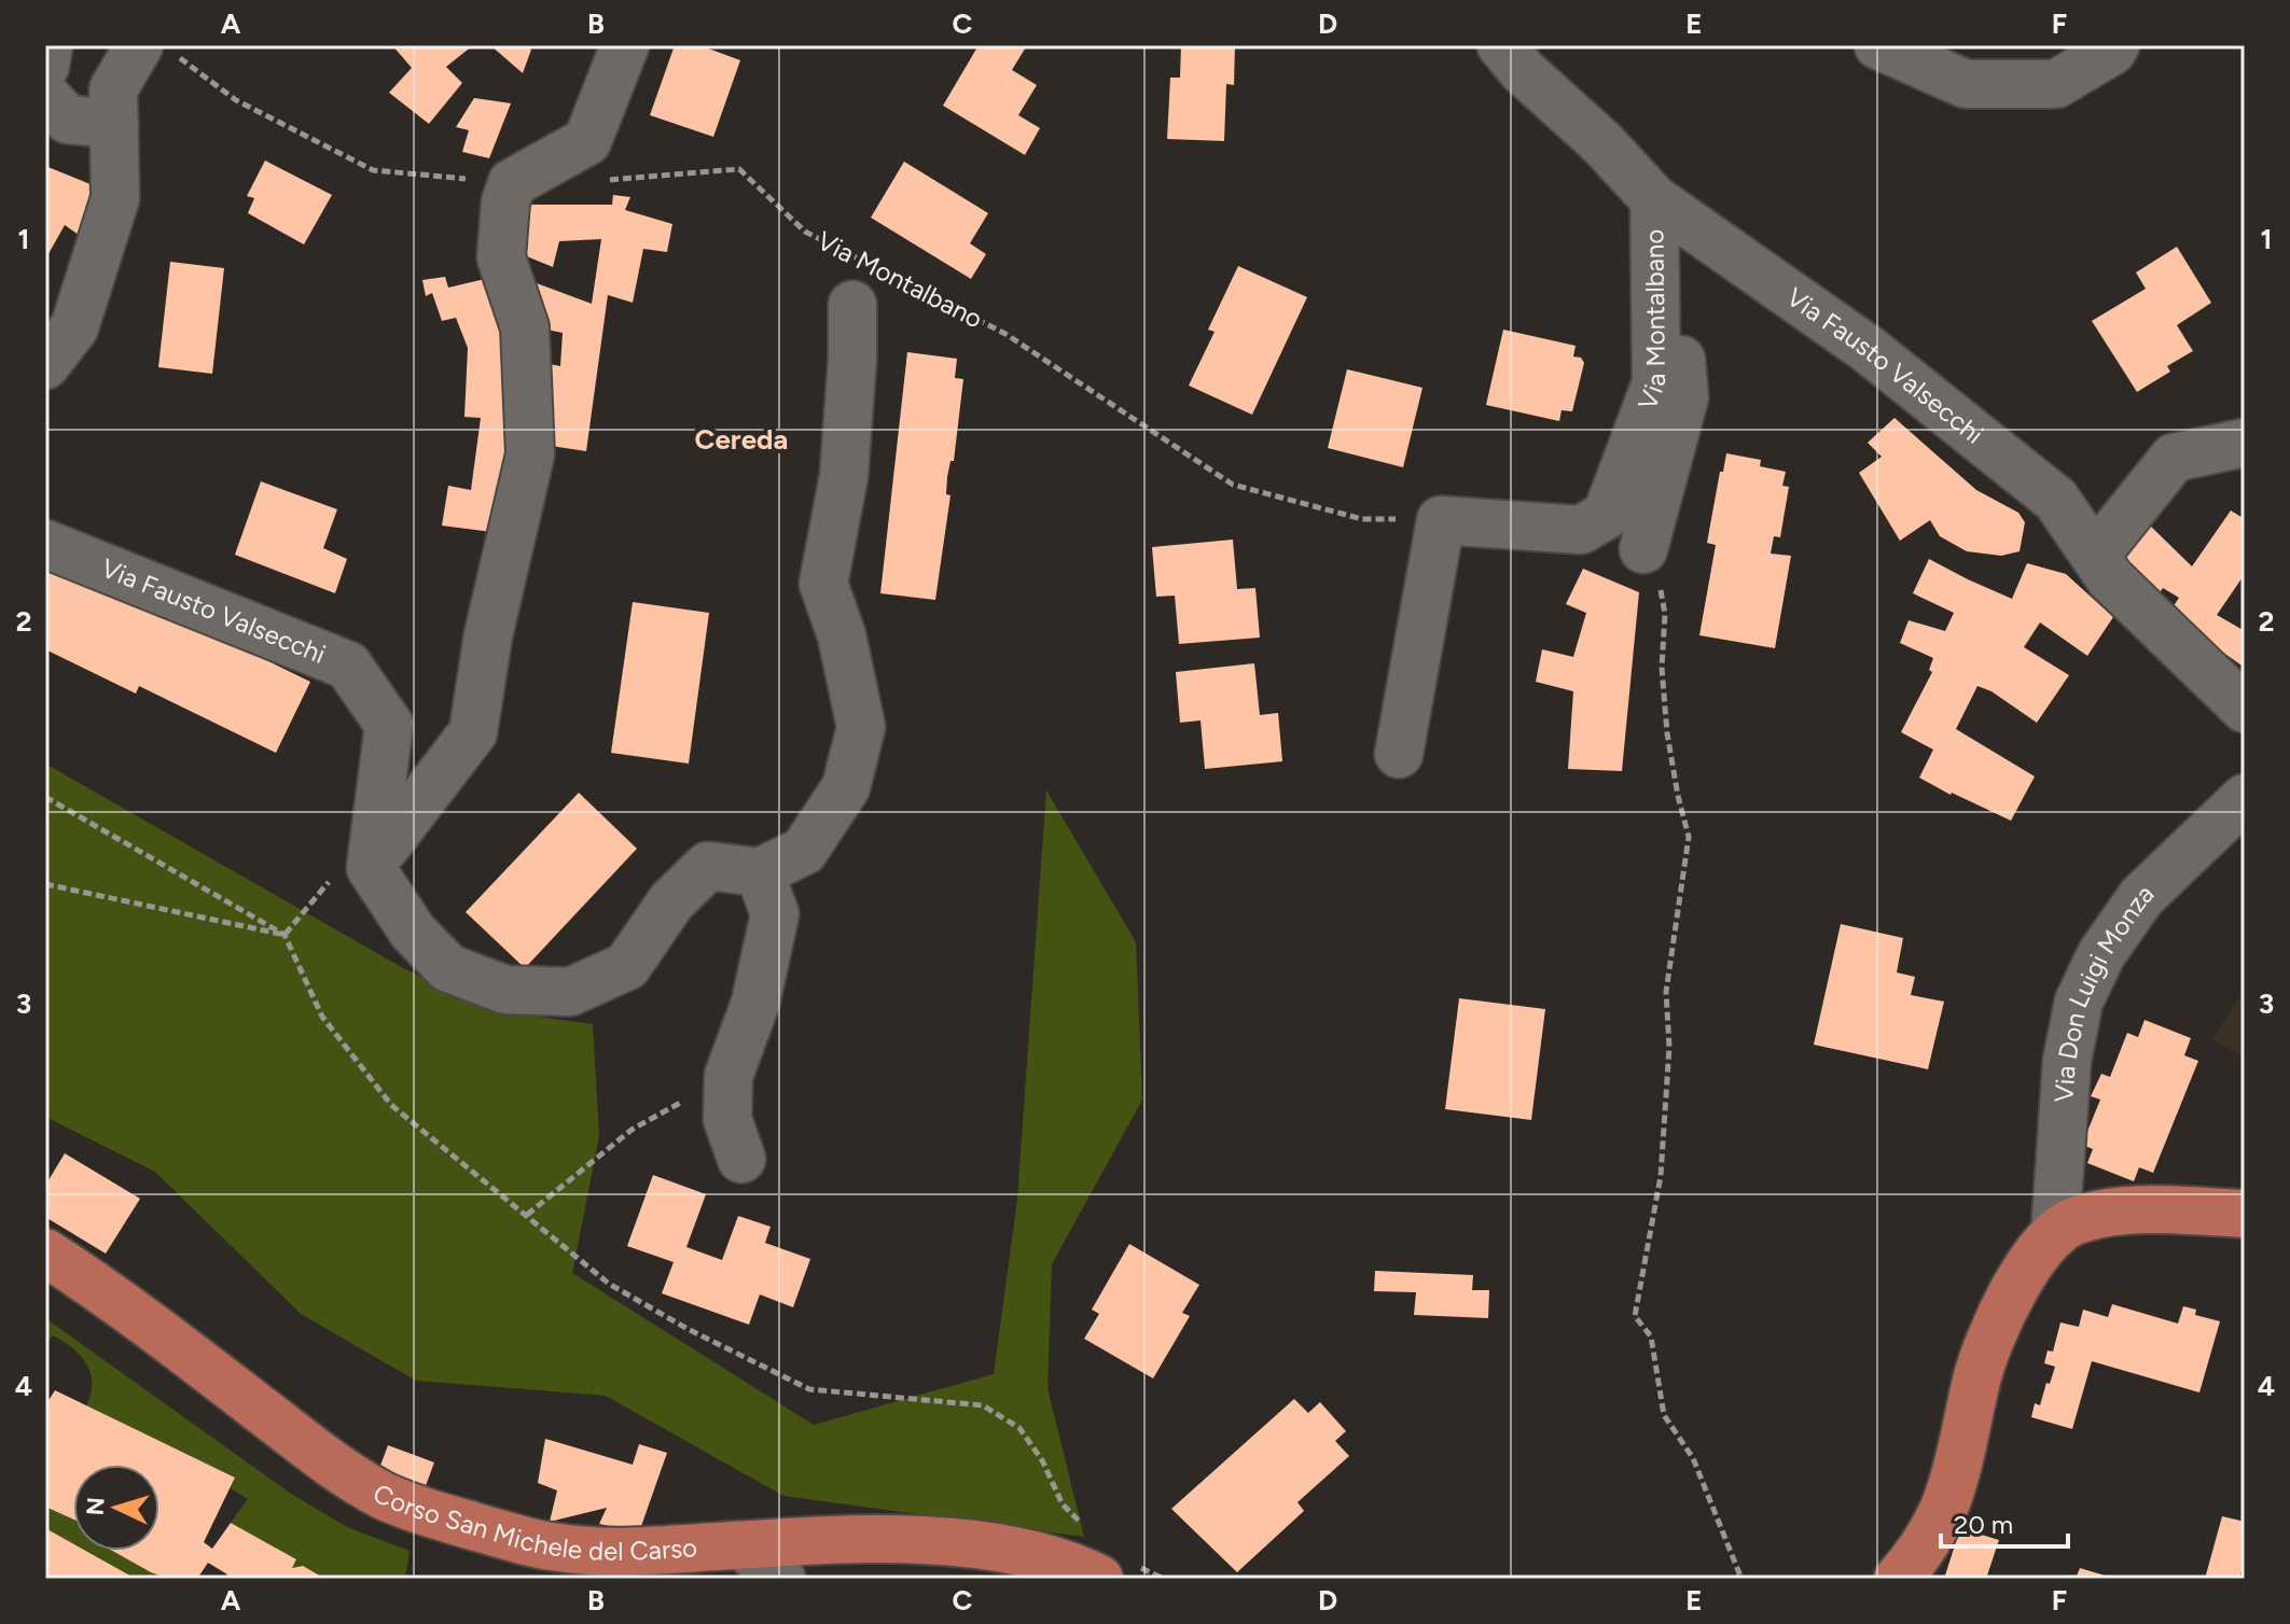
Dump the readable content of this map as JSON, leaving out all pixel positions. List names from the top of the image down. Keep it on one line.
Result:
{"streets":{"main road":["Corso San Michele del Carso"],"street":["Via Montalbano","Via Fausto Valsecchi","Via Don Luigi Monza"]},"crossings":[["Via Montalbano","Via Fausto Valsecchi"]],"districts":["Cereda"],"scale_bar":"20 m","north":"left","grid":{"columns":["A","B","C","D","E","F"],"rows":["1","2","3","4"]}}
